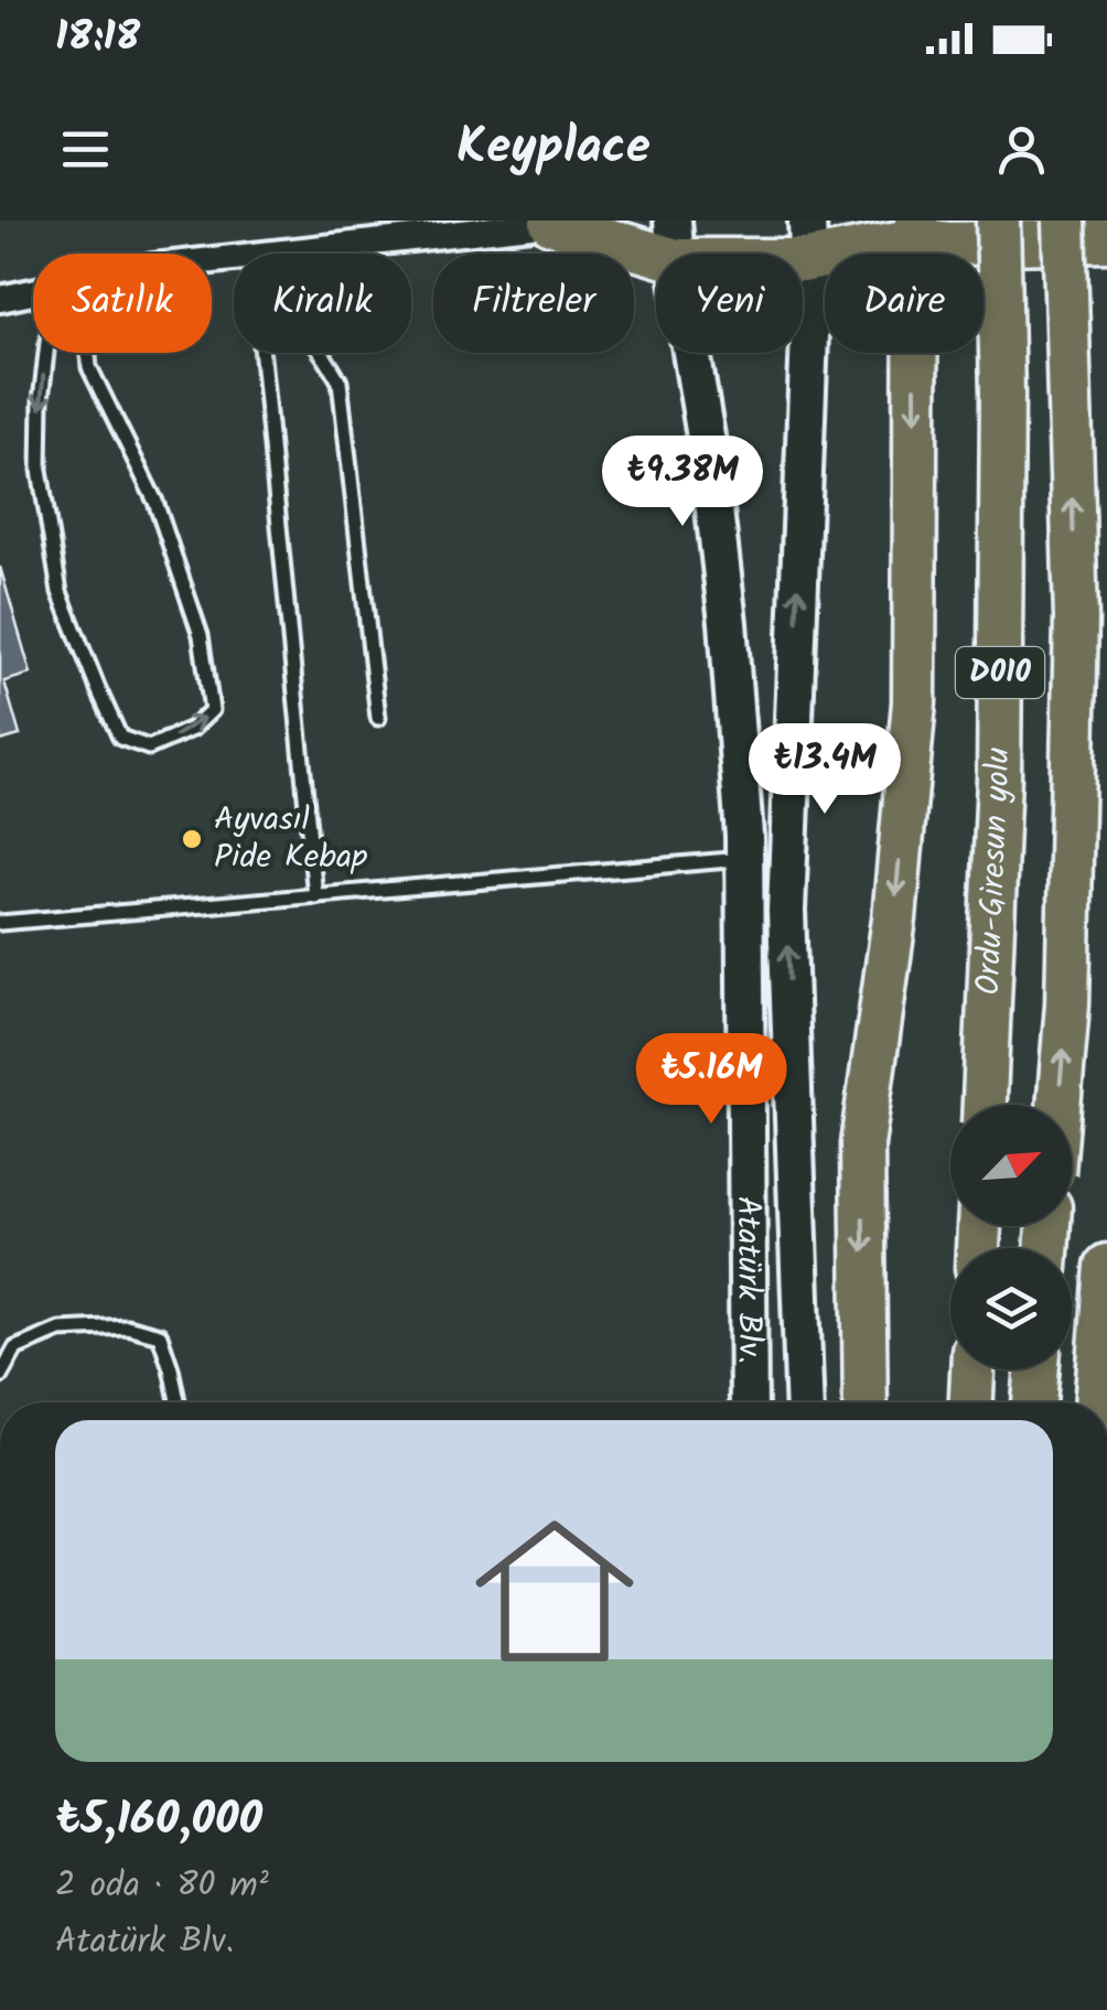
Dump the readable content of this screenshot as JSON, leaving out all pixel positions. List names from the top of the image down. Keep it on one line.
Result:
{"streets":{"highway":["D010","Ordu-Giresun yolu"],"main road":["Atatürk Blv."]},"places":["Ayvasıl Pide Kebap"],"north":"top right","page":{"status":"18:18","header":"Keyplace","chip":["Satılık","Kiralık","Filtreler","Yeni","Daire"],"price":["₺9.38M","₺13.4M","₺5.16M"],"list":[{"name":"₺5,160,000","note":"2 oda · 80 m² · Atatürk Blv."}]}}
